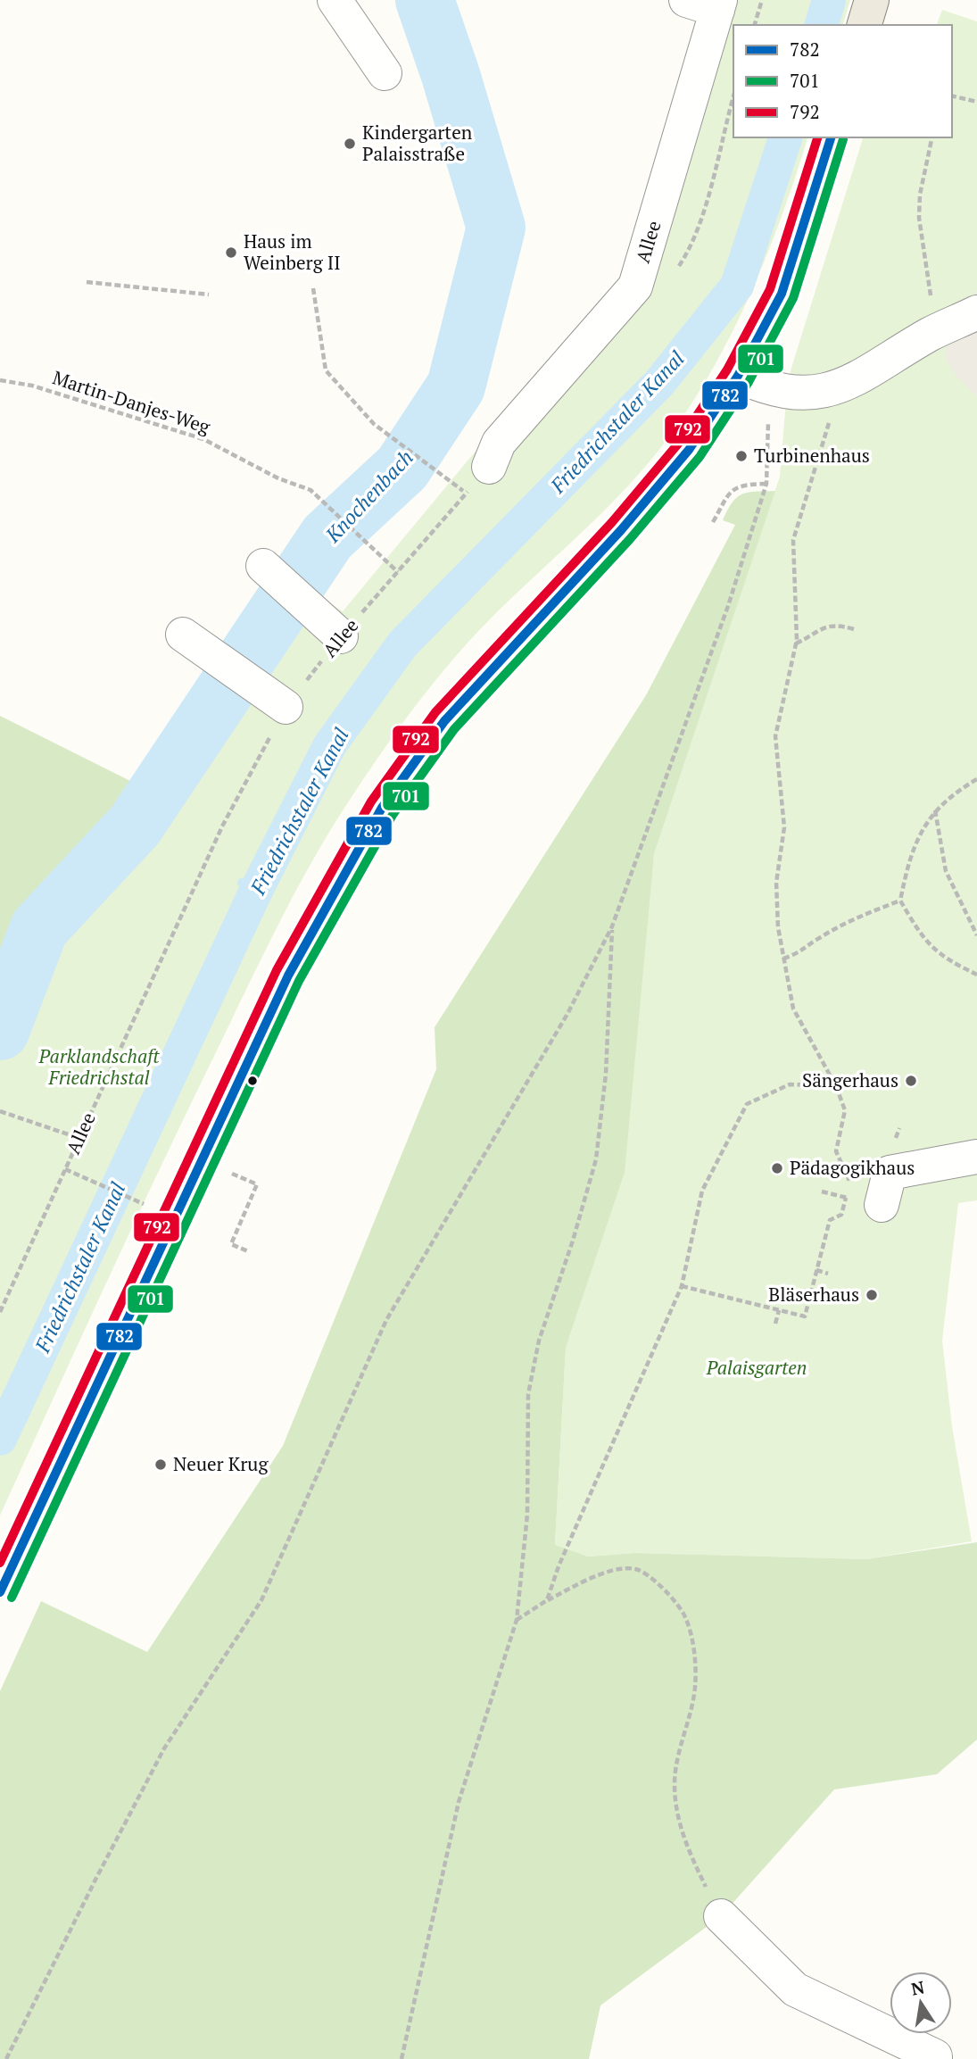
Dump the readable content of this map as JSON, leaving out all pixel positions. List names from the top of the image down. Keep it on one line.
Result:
{"streets":{"street":["Allee"],"path":["Martin-Danjes-Weg"]},"crossings":[["Allee","Martin-Danjes-Weg"]],"water":["Friedrichstaler Kanal","Knochenbach"],"parks":["Parklandschaft Friedrichstal","Palaisgarten"],"places":["Kindergarten Palaisstraße","Haus im Weinberg II","Turbinenhaus","Sängerhaus","Pädagogikhaus","Bläserhaus","Neuer Krug"],"lines":["transit line 782","transit line 792","transit line 701"],"legend":["782","701","792"],"north":"top"}
